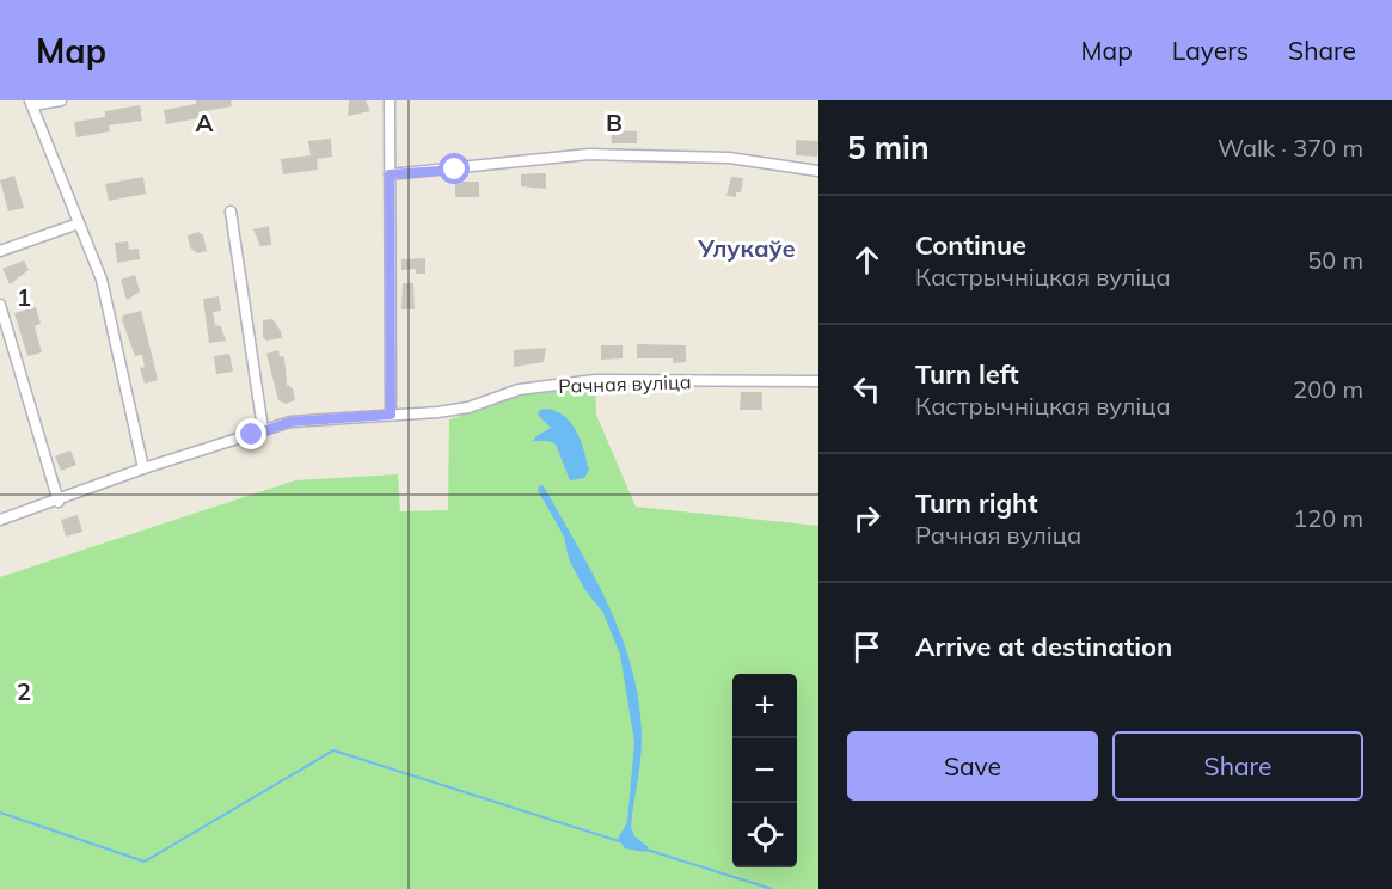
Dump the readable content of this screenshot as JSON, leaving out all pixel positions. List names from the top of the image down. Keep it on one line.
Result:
{"streets":{"street":["Рачная вуліца"]},"districts":["Улукаўе"],"page":{"header":"Map","nav":["Map","Layers","Share"],"heading":["5 min","Walk · 370 m"],"list":[["Continue","Кастрычніцкая вуліца","50 m"],["Turn left","Кастрычніцкая вуліца","200 m"],["Turn right","Рачная вуліца","120 m"],"Arrive at destination"],"map_buttons":["+","−"],"buttons":["Save","Share"]},"grid":{"columns":["A","B"],"rows":["1","2"]}}
